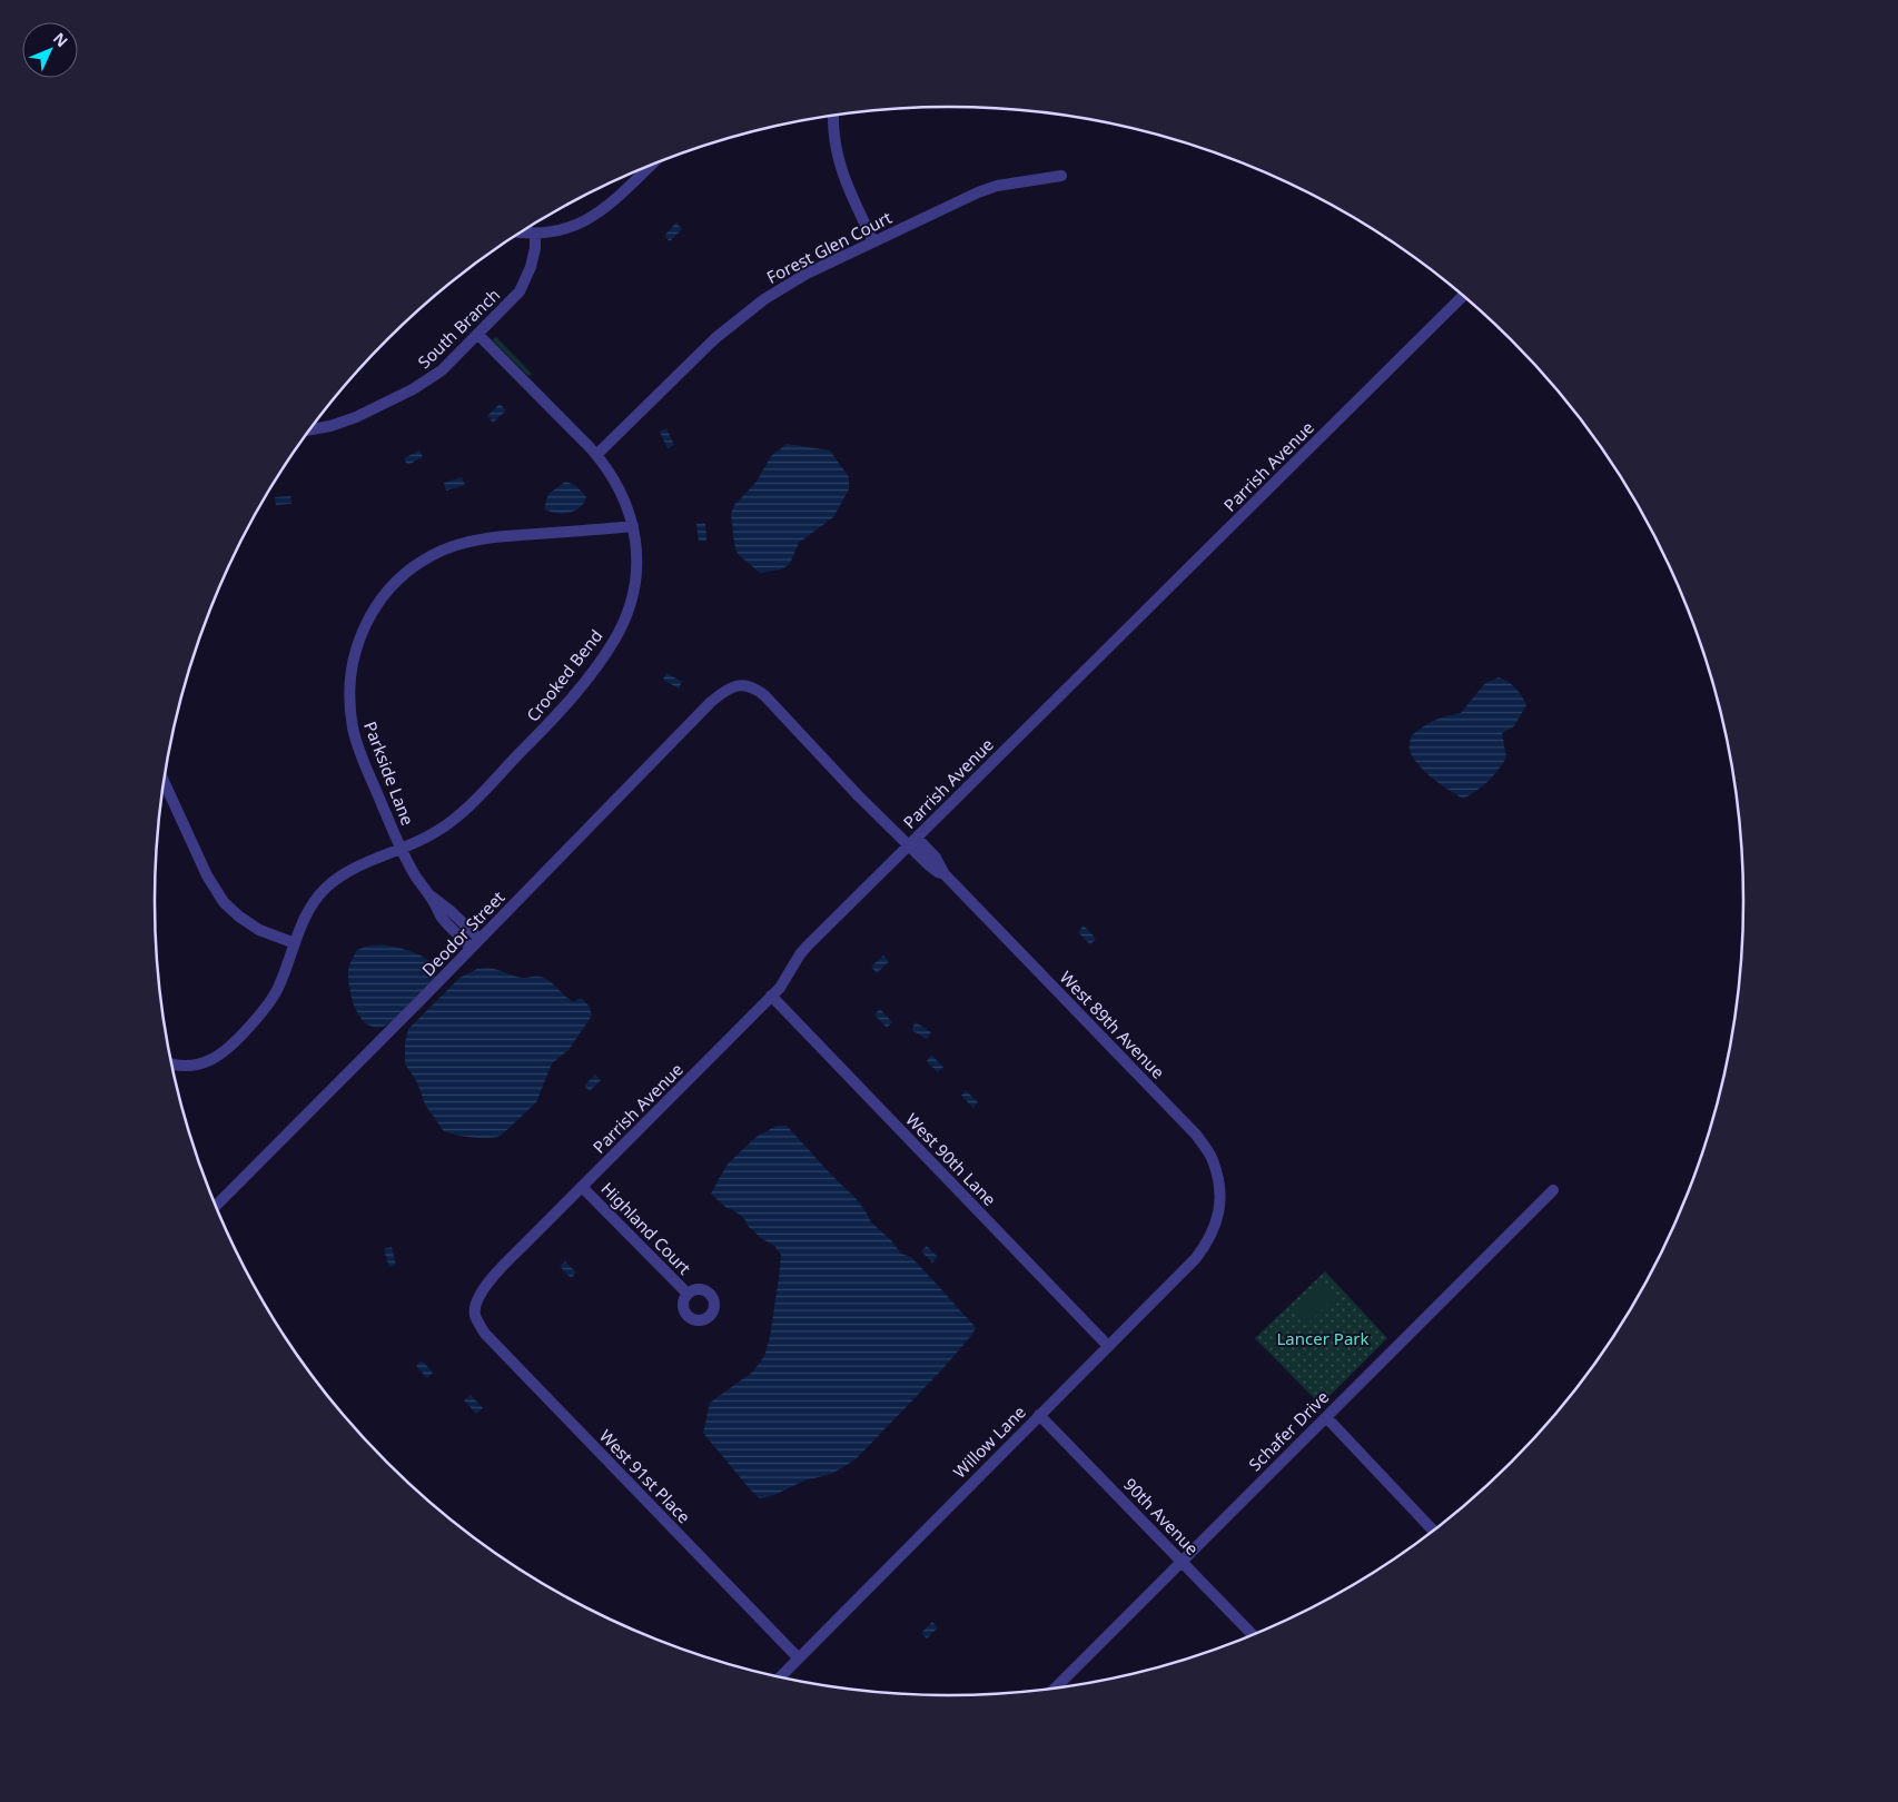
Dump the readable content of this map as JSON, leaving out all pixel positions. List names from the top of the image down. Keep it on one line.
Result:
{"streets":{"street":["Forest Glen Court","South Branch","Parrish Avenue","Crooked Bend","Parkside Lane","Deodor Street","West 89th Avenue","West 90th Lane","Highland Court","Schafer Drive","Willow Lane","West 91st Place","90th Avenue"]},"crossings":[["Forest Glen Court","Crooked Bend"],["South Branch","Crooked Bend"],["Parrish Avenue","West 89th Avenue"],["Parrish Avenue","West 90th Lane"],["Parrish Avenue","Highland Court"],["Parrish Avenue","West 91st Place"],["Crooked Bend","Parkside Lane"],["Parkside Lane","Deodor Street"],["Deodor Street","West 89th Avenue"],["West 89th Avenue","Willow Lane"],["West 90th Lane","Willow Lane"],["Schafer Drive","90th Avenue"],["Willow Lane","West 91st Place"],["Willow Lane","90th Avenue"]],"parks":["Lancer Park"],"north":"top right"}
